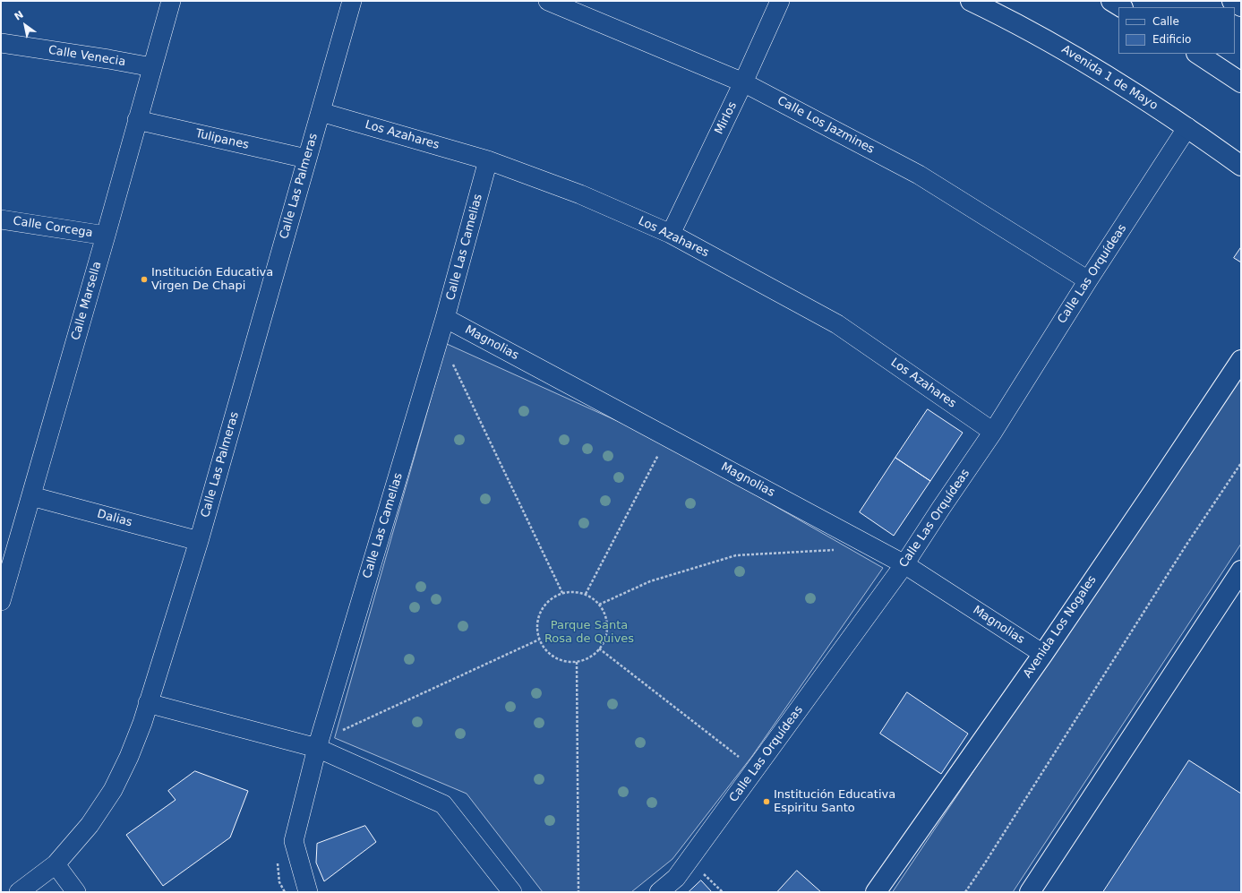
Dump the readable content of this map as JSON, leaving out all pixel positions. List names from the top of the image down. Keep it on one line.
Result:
{"streets":{"main road":["Avenida 1 de Mayo","Avenida Los Nogales"],"street":["Calle Venecia","Mirlos","Calle Los Jazmines","Los Azahares","Tulipanes","Calle Las Palmeras","Calle Corcega","Calle Las Camelias","Calle Las Orquídeas","Calle Marsella","Magnolias","Dalias"]},"crossings":[["Calle Venecia","Calle Marsella"],["Avenida 1 de Mayo","Calle Las Orquídeas"],["Mirlos","Calle Los Jazmines"],["Mirlos","Los Azahares"],["Calle Los Jazmines","Calle Las Orquídeas"],["Los Azahares","Calle Las Palmeras"],["Los Azahares","Calle Las Camelias"],["Los Azahares","Calle Las Orquídeas"],["Tulipanes","Calle Las Palmeras"],["Tulipanes","Calle Marsella"],["Calle Las Palmeras","Dalias"],["Calle Corcega","Calle Marsella"],["Calle Las Camelias","Magnolias"],["Calle Las Orquídeas","Magnolias"],["Calle Marsella","Dalias"],["Magnolias","Avenida Los Nogales"]],"parks":["Parque Santa Rosa de Quives"],"places":["Institución Educativa Virgen De Chapi","Institución Educativa Espiritu Santo"],"legend":["Calle","Edificio"],"north":"top left"}
